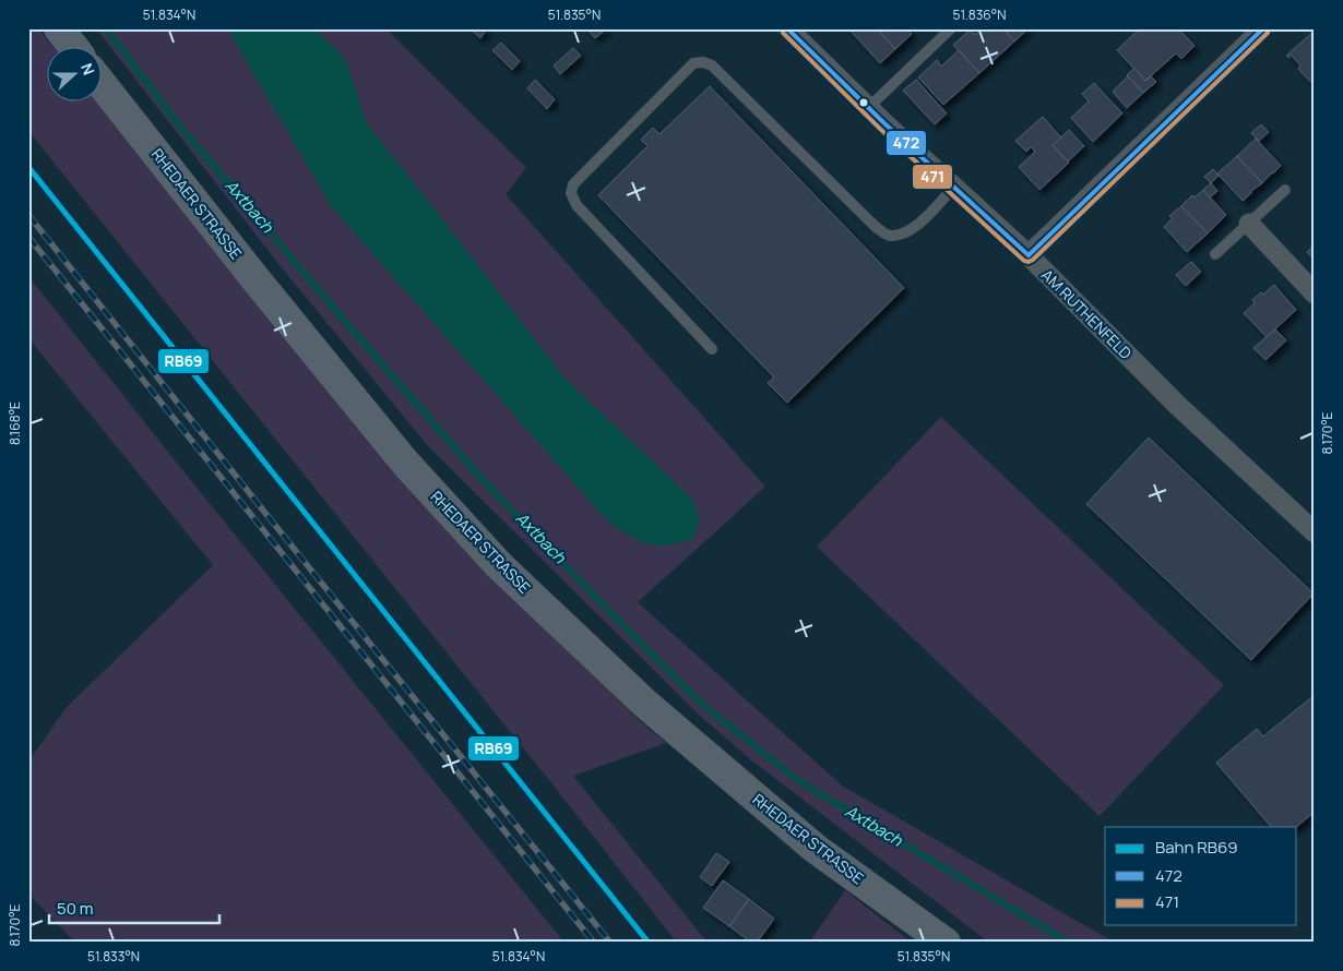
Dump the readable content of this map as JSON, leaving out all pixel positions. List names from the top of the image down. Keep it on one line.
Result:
{"streets":{"street":["RHEDAER STRASSE","AM RUTHENFELD"]},"water":["Axtbach"],"lines":["transit line 472","transit line 471","rail line RB69"],"legend":["Bahn RB69","472","471"],"scale_bar":"50 m","north":"right","coordinates":["51.834°N","51.835°N","51.836°N","8.168°E","8.170°E","51.833°N"]}
